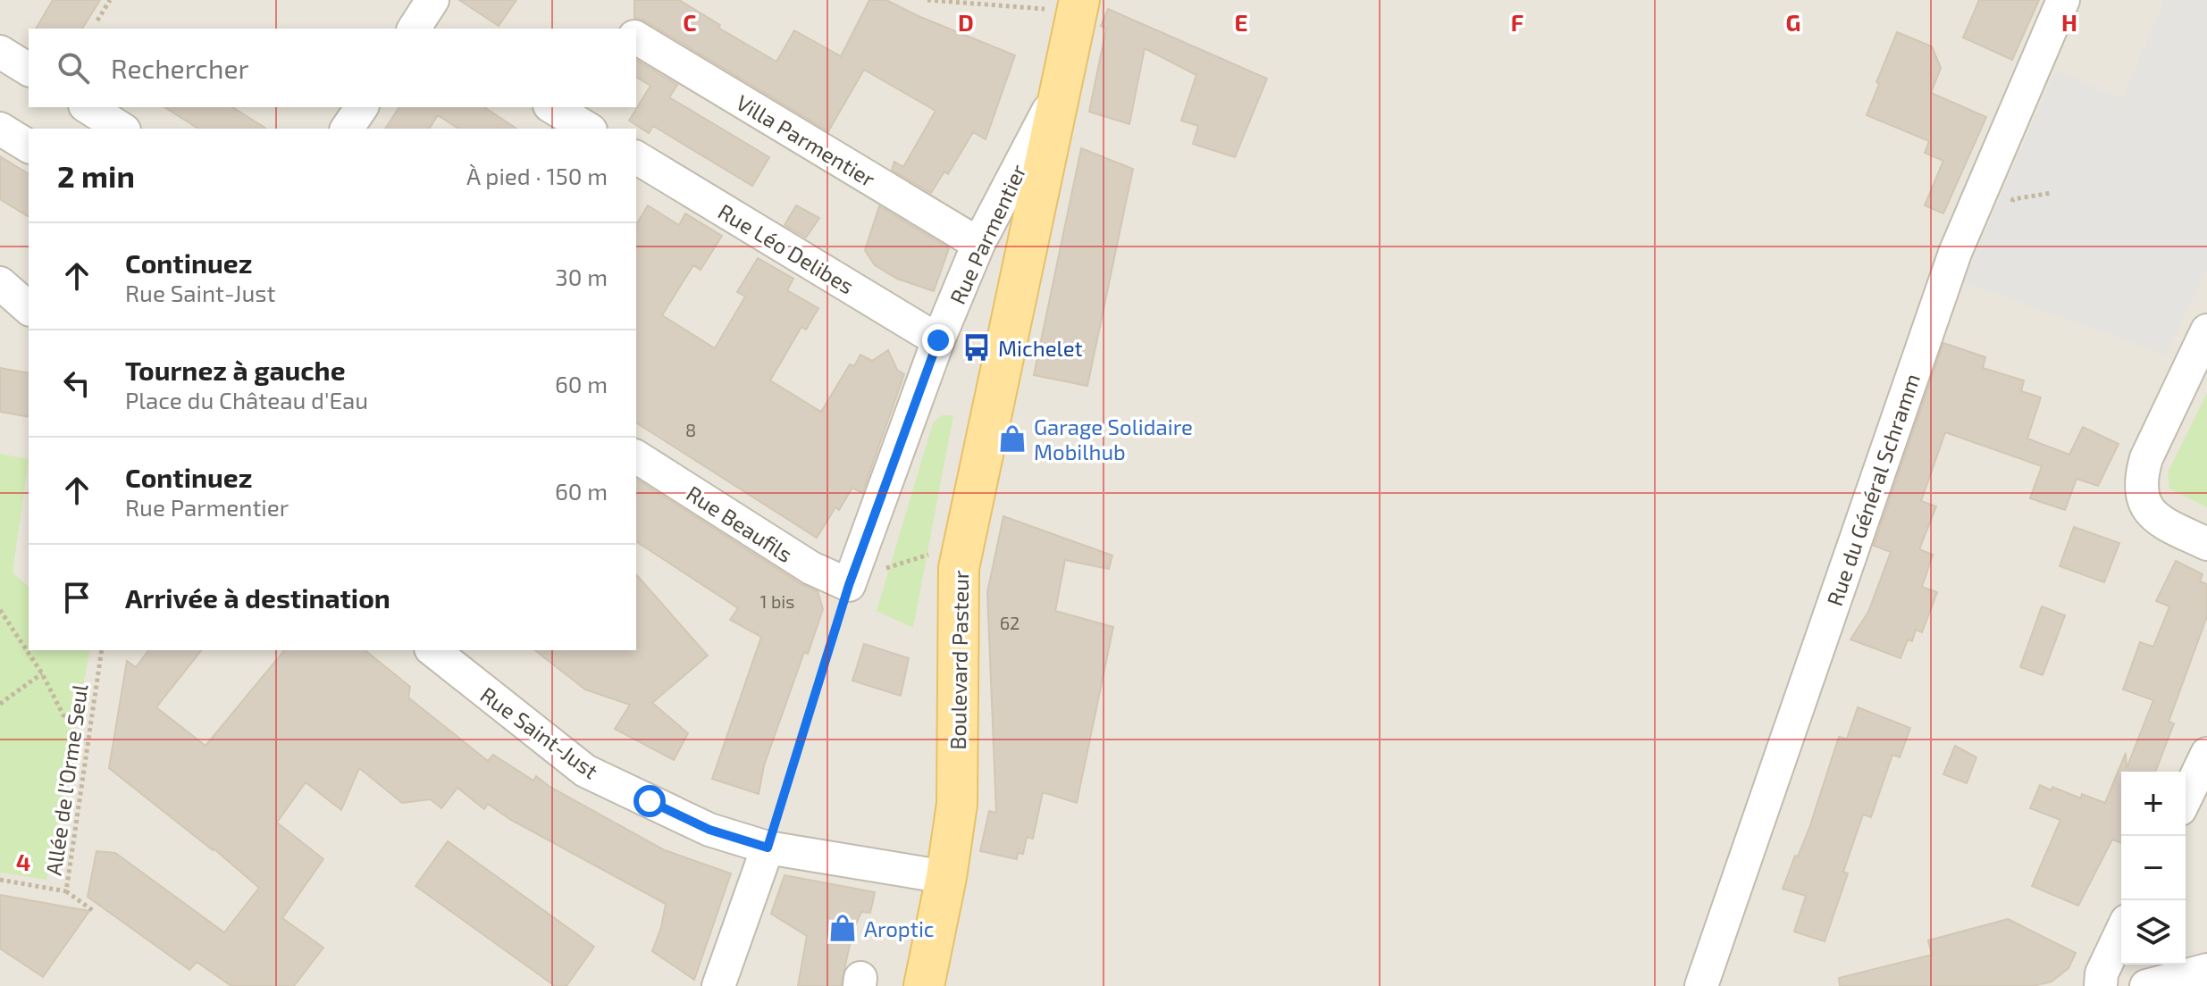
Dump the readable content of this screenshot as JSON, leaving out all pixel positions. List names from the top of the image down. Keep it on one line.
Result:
{"streets":{"main road":["Boulevard Pasteur"],"street":["Villa Parmentier","Rue Parmentier","Rue Léo Delibes","Rue du Général Schramm","Rue Beaufils","Rue Saint-Just"],"path":["Allée de l'Orme Seul"]},"crossings":[["Villa Parmentier","Rue Parmentier"],["Rue Parmentier","Rue Léo Delibes"],["Rue Parmentier","Rue Beaufils"],["Rue Parmentier","Boulevard Pasteur"],["Boulevard Pasteur","Rue Saint-Just"]],"places":{"bus stop":["Michelet"],"shop":["Garage Solidaire Mobilhub","Aroptic"]},"house_numbers":["8","1 bis","62"],"page":{"search":"Rechercher","heading":["2 min","À pied · 150 m"],"list":[["Continuez","Rue Saint-Just","30 m"],["Tournez à gauche","Place du Château d'Eau","60 m"],["Continuez","Rue Parmentier","60 m"],"Arrivée à destination"],"map_buttons":["+","−"]},"grid":{"columns":["C","D","E","F","G","H"],"rows":["4"]}}
